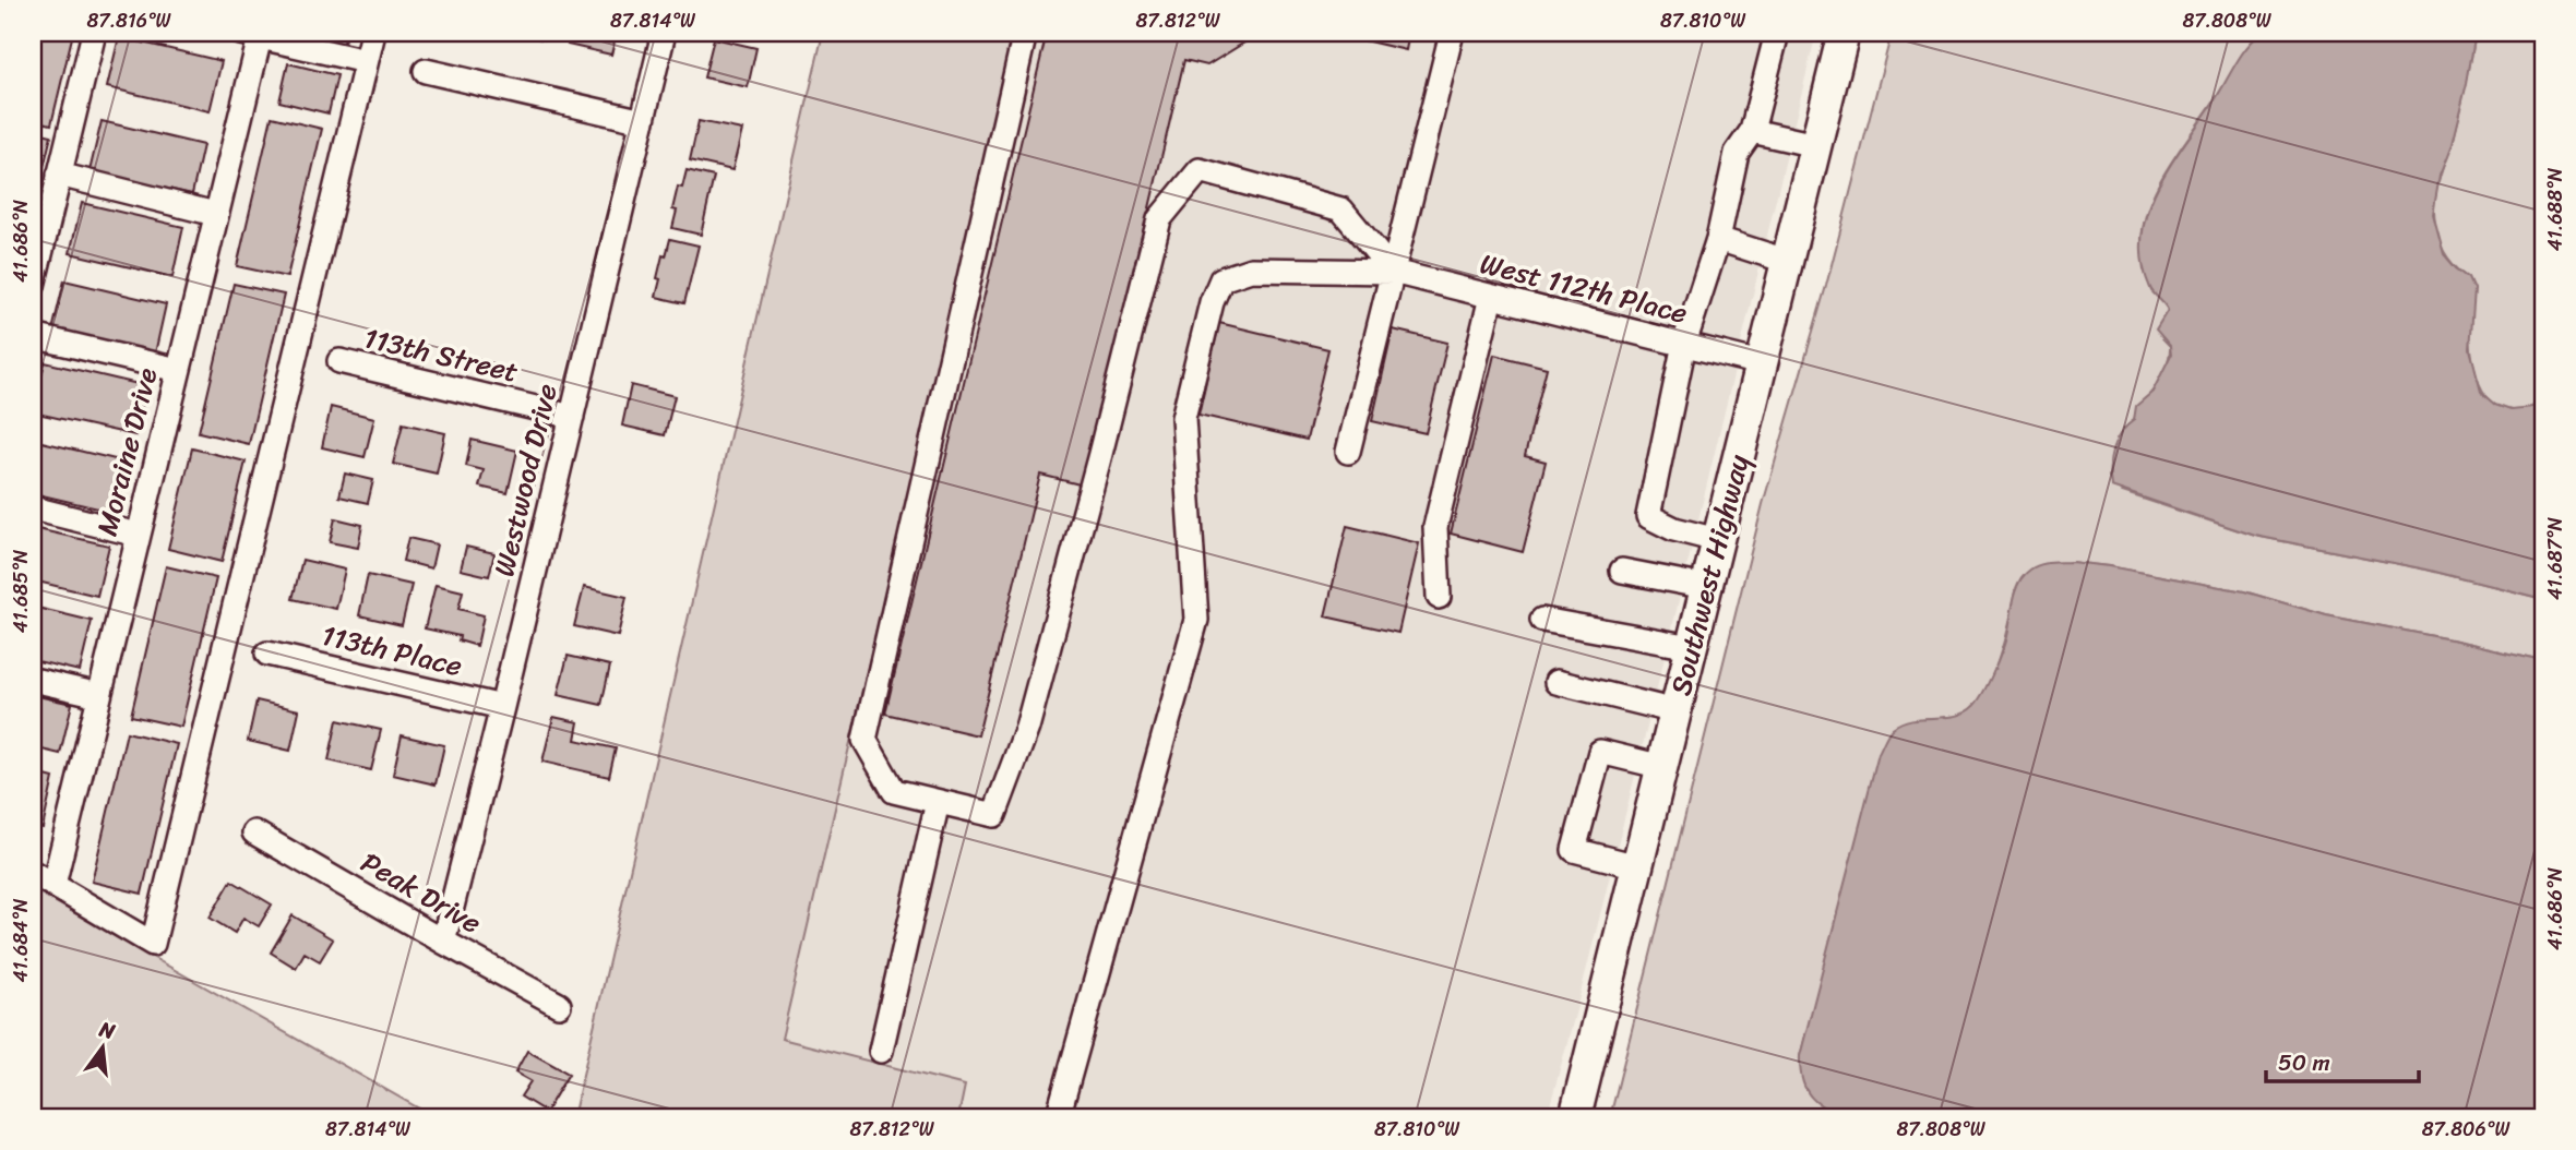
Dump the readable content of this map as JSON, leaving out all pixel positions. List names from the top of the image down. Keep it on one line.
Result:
{"streets":{"main road":["Southwest Highway"],"street":["West 112th Place","113th Street","Moraine Drive","Westwood Drive","113th Place","Peak Drive"]},"crossings":[["West 112th Place","Southwest Highway"],["113th Street","Westwood Drive"],["Westwood Drive","113th Place"],["Westwood Drive","Peak Drive"]],"scale_bar":"50 m","north":"top","coordinates":["87.816°W","87.814°W","87.812°W","87.810°W","87.808°W","41.688°N","41.686°N","41.687°N","41.685°N","41.684°N","87.806°W"]}
